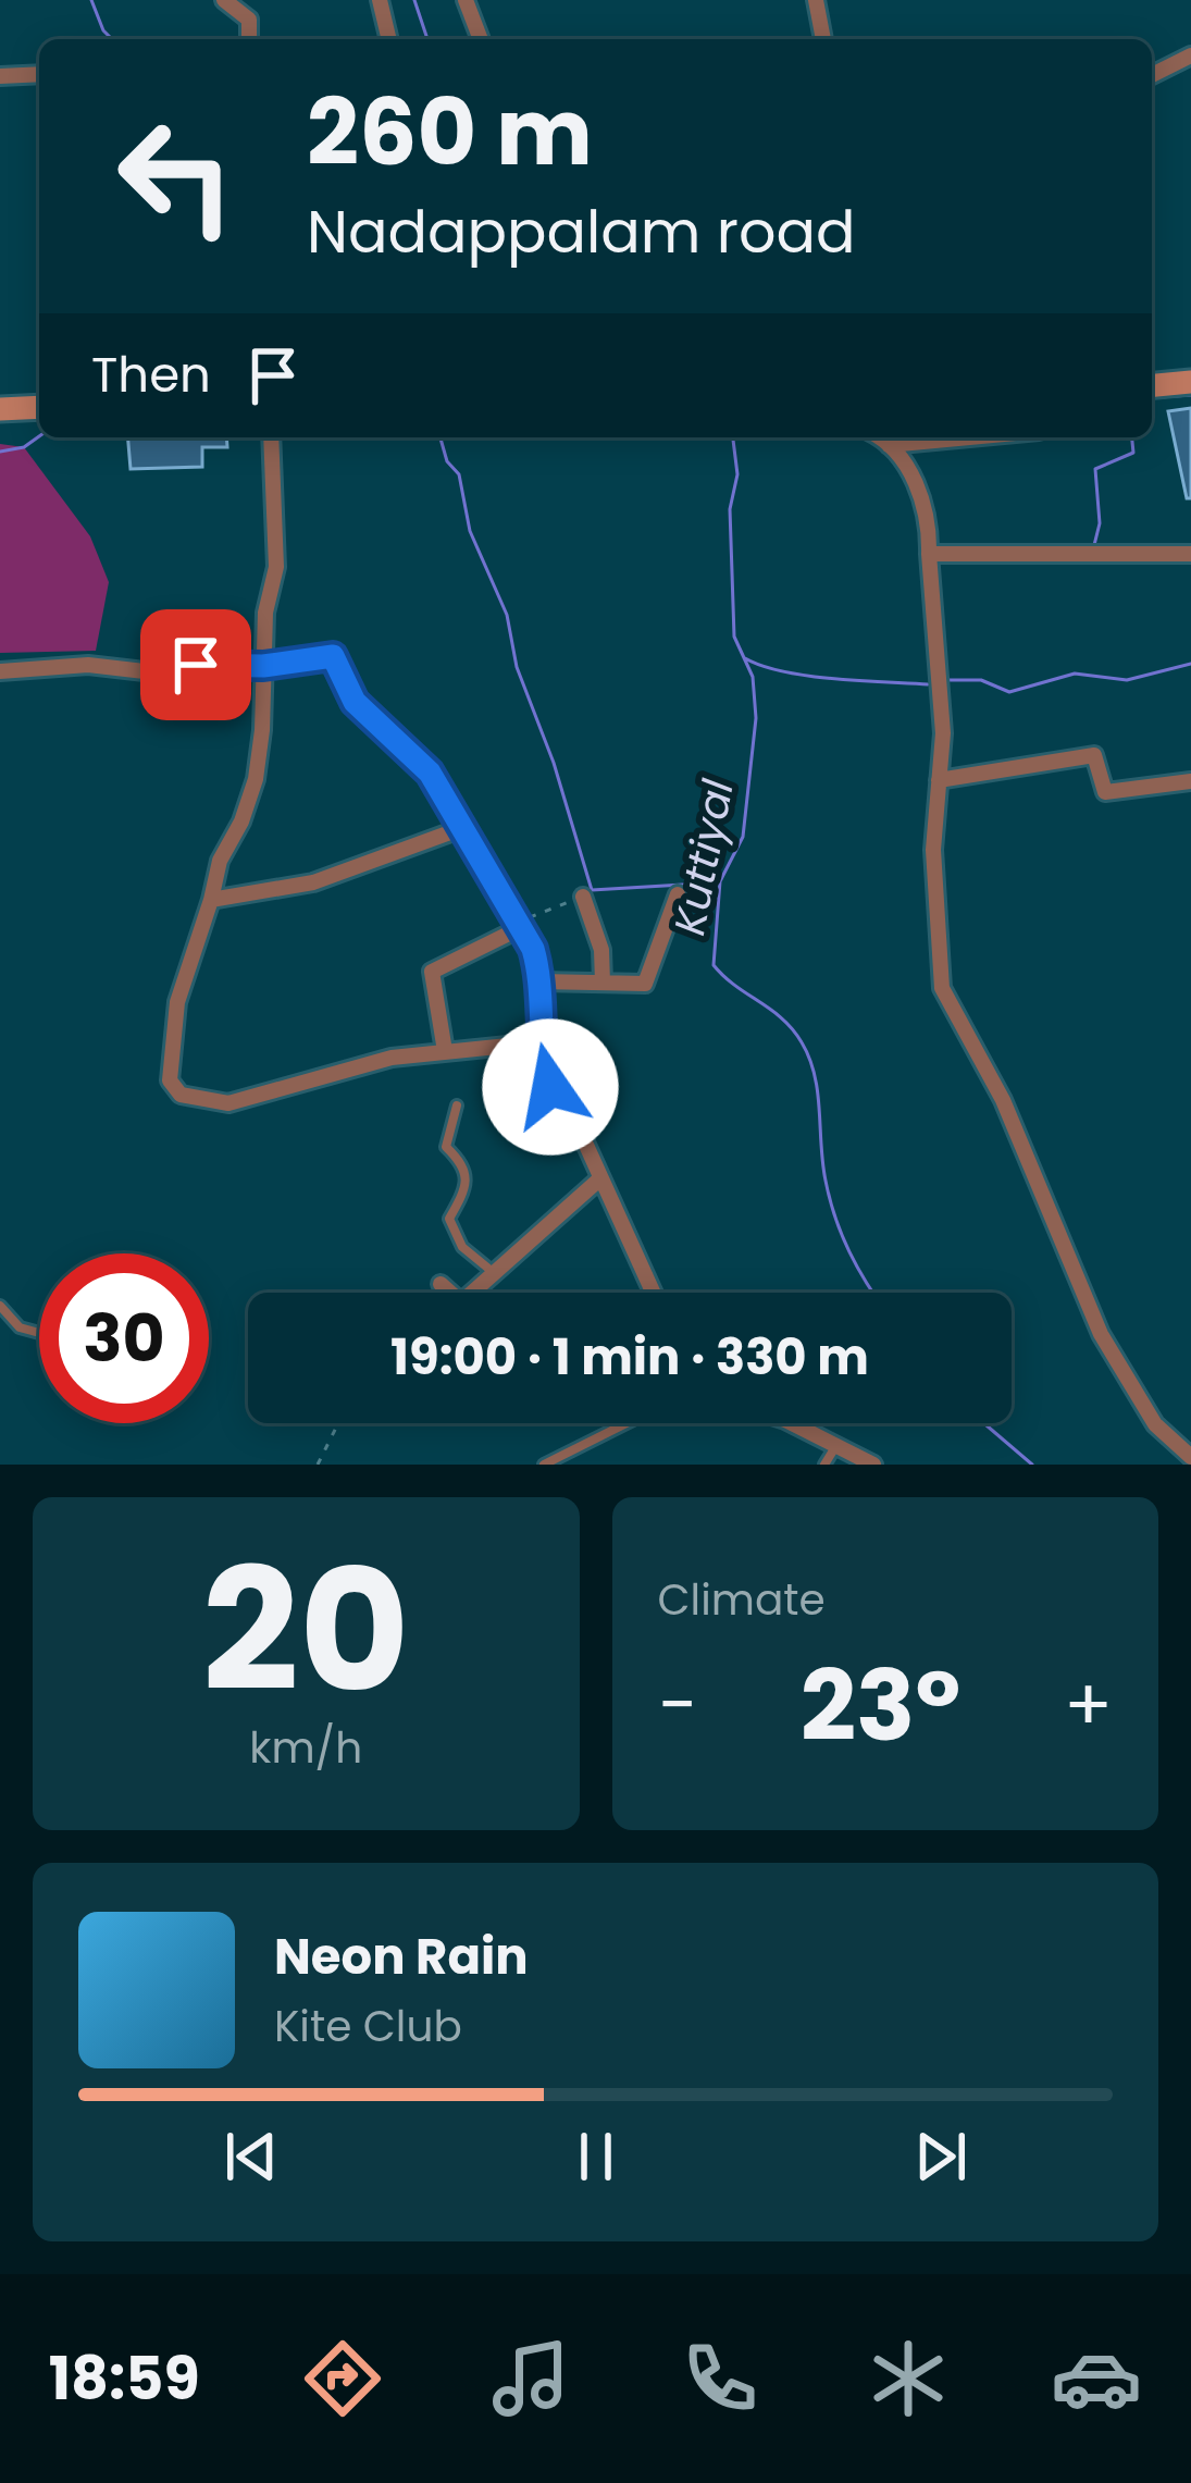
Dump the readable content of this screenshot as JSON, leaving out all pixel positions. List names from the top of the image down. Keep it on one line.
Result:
{"water":["Kuttiyal"],"page":{"turn":["260 m","Nadappalam road"],"then":"Then","limit":"30","trip":"19:00 · 1 min · 330 m","tile":[["20","km/h"],"Climate"],"heat":["−","23°","+"],"song":["Neon Rain","Kite Club"],"tabs":"18:59"}}
